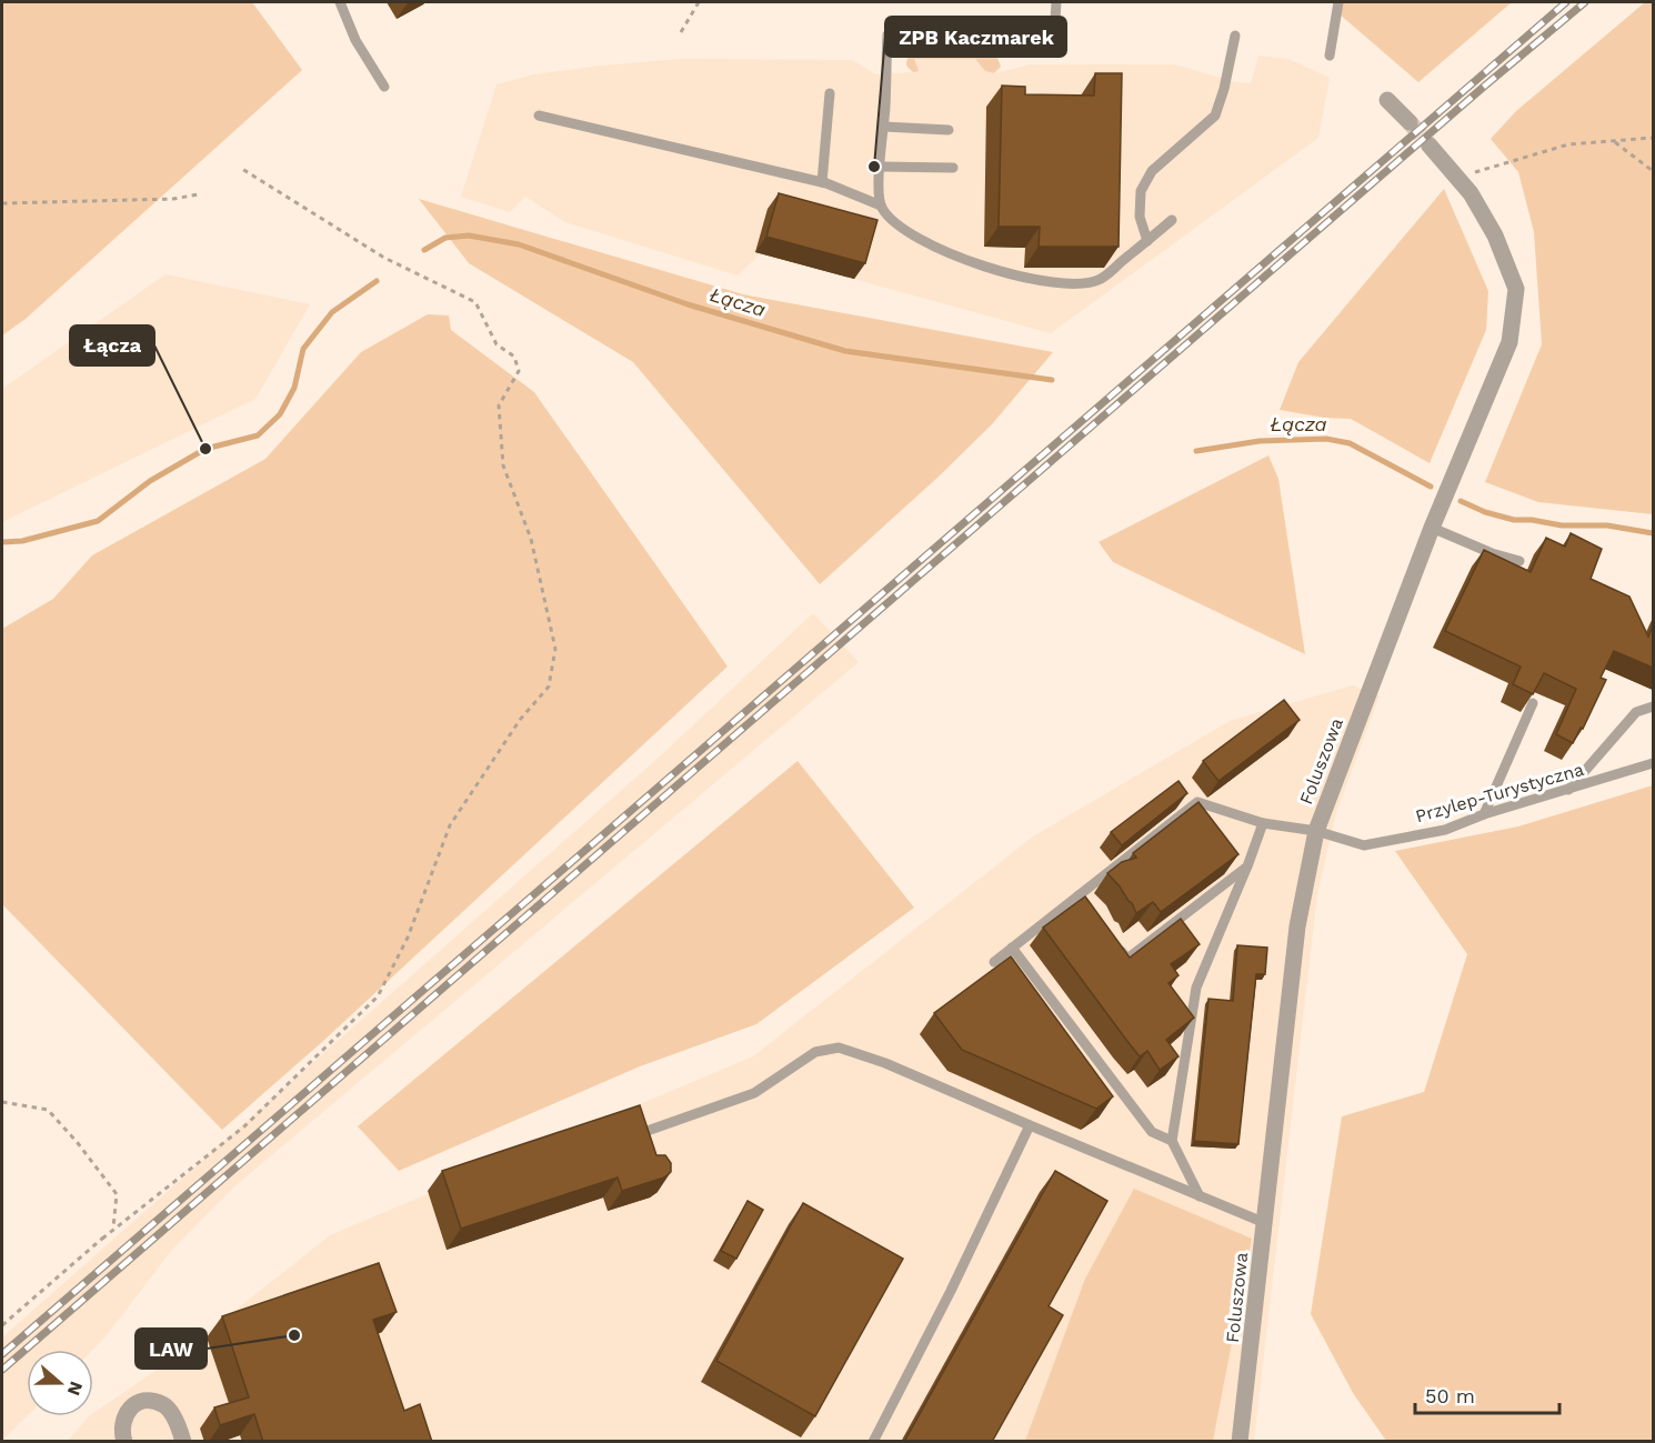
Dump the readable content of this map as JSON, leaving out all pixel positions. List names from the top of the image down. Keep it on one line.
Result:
{"streets":{"street":["Foluszowa"],"lane":["Przylep-Turystyczna"]},"crossings":[["Foluszowa","Przylep-Turystyczna"]],"water":["Łącza"],"places":["ZPB Kaczmarek","Łącza","LAW"],"scale_bar":"50 m","north":"right"}
